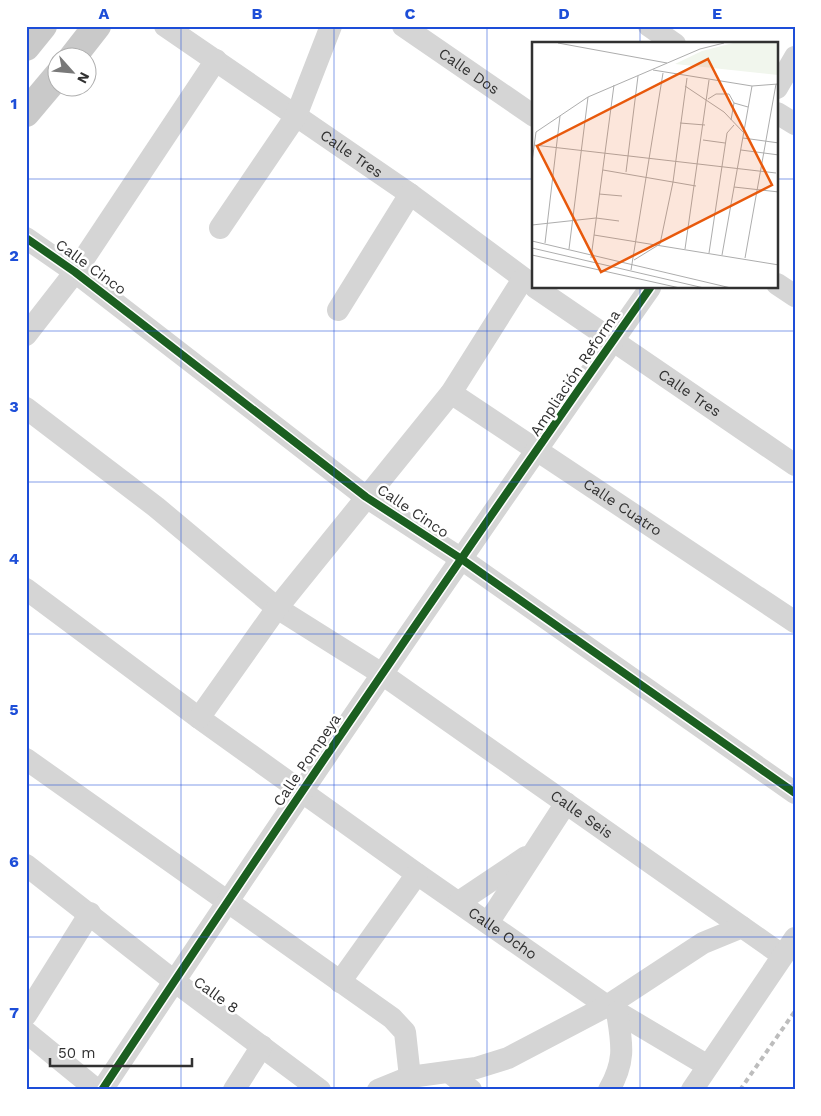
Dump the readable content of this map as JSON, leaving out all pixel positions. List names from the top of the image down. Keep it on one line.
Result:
{"streets":{"street":["Calle Dos","Calle Tres","Calle Cinco","Ampliación Reforma","Calle Cuatro","Calle Pompeya","Calle Seis","Calle Ocho","Calle 8"]},"crossings":[["Calle Tres","Ampliación Reforma"],["Calle Cinco","Calle Pompeya"],["Ampliación Reforma","Calle Cuatro"],["Ampliación Reforma","Calle Pompeya"],["Calle Cuatro","Calle Pompeya"],["Calle Pompeya","Calle Seis"],["Calle Pompeya","Calle Ocho"],["Calle Pompeya","Calle 8"]],"scale_bar":"50 m","north":"bottom right","grid":{"columns":["A","B","C","D","E"],"rows":["1","2","3","4","5","6","7"]}}
